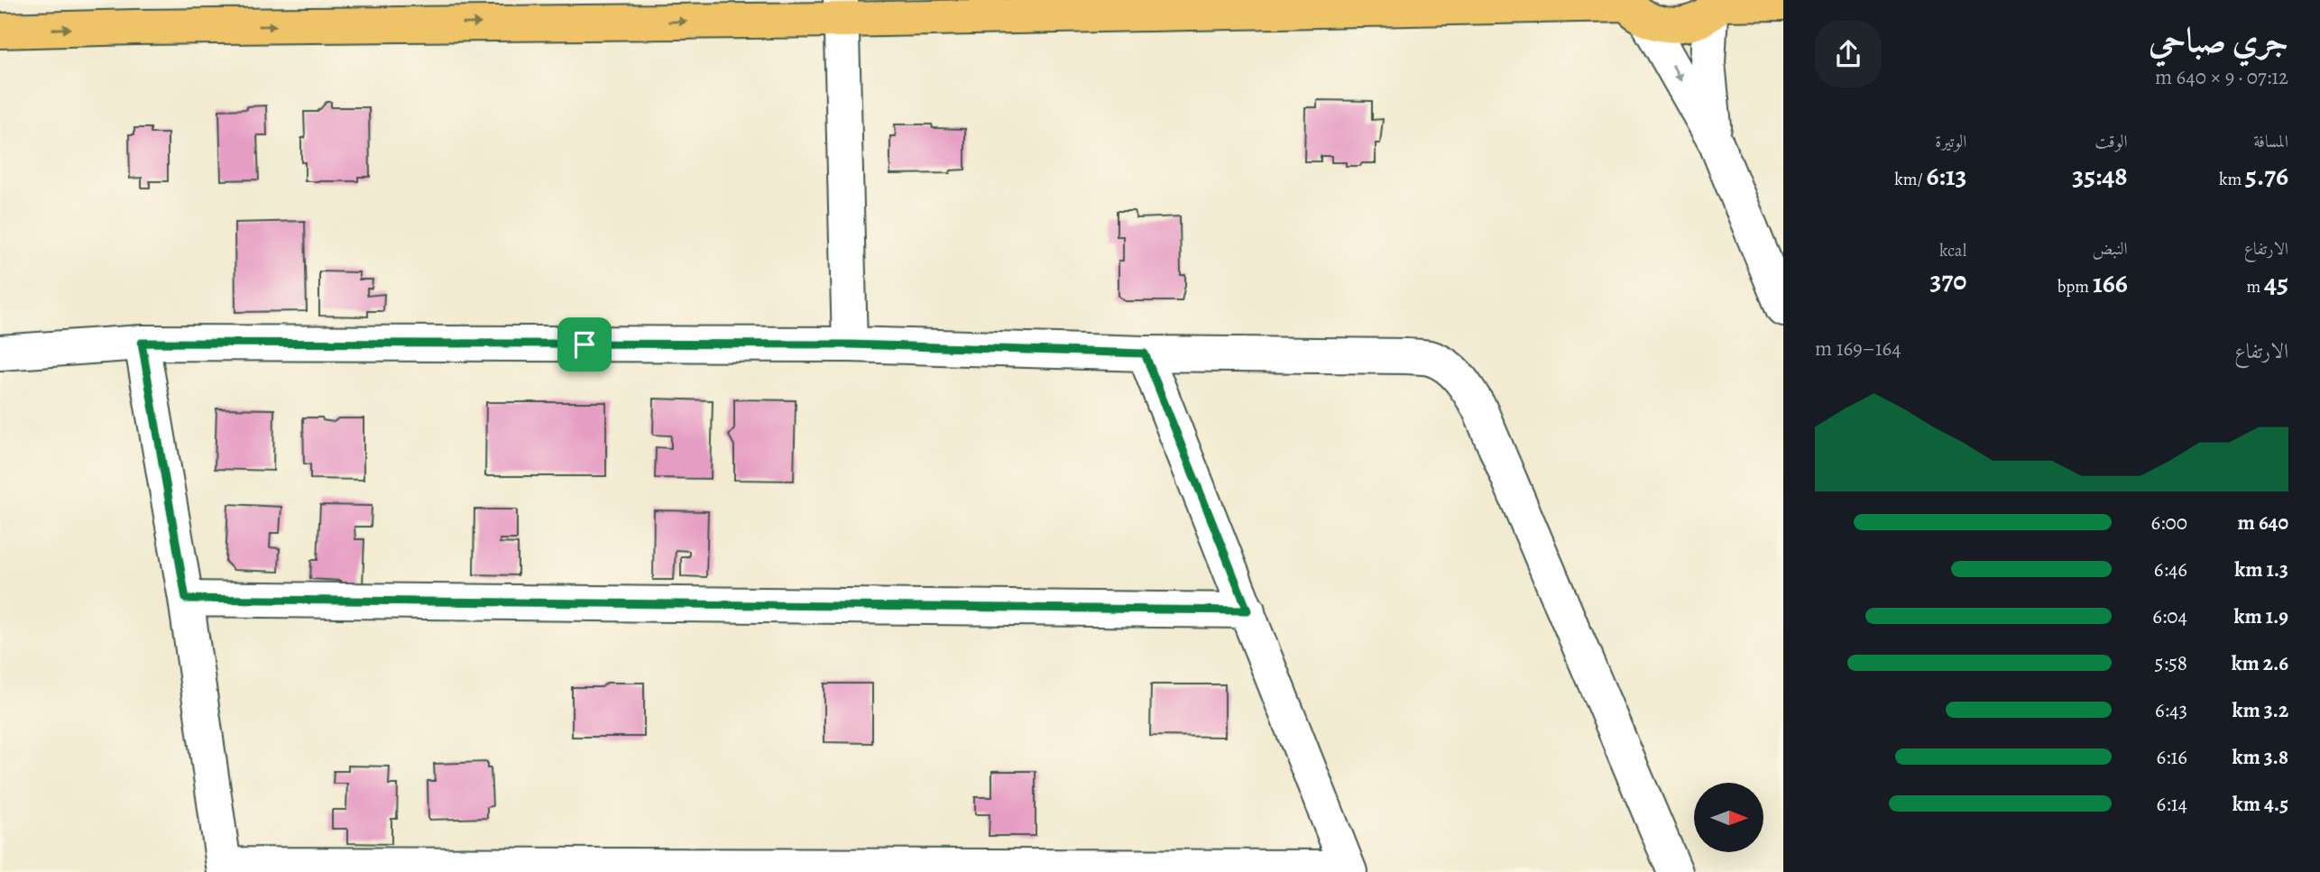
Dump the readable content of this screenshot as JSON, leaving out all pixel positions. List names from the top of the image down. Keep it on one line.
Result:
{"north":"right","page":{"heading":["جري صباحي","07:12 · 9 × 640 m"],"stats":[["المسافة","5.76 km"],["الوقت","35:48"],["الوتيرة","6:13 /km"],["الارتفاع","45 m"],["النبض","166 bpm"],["kcal","370"]],"chart":["الارتفاع","164–169 m"],"list":[{"name":"640 m","note":"6:00"},{"name":"1.3 km","note":"6:46"},{"name":"1.9 km","note":"6:04"},{"name":"2.6 km","note":"5:58"},{"name":"3.2 km","note":"6:43"},{"name":"3.8 km","note":"6:16"},{"name":"4.5 km","note":"6:14"}]}}
